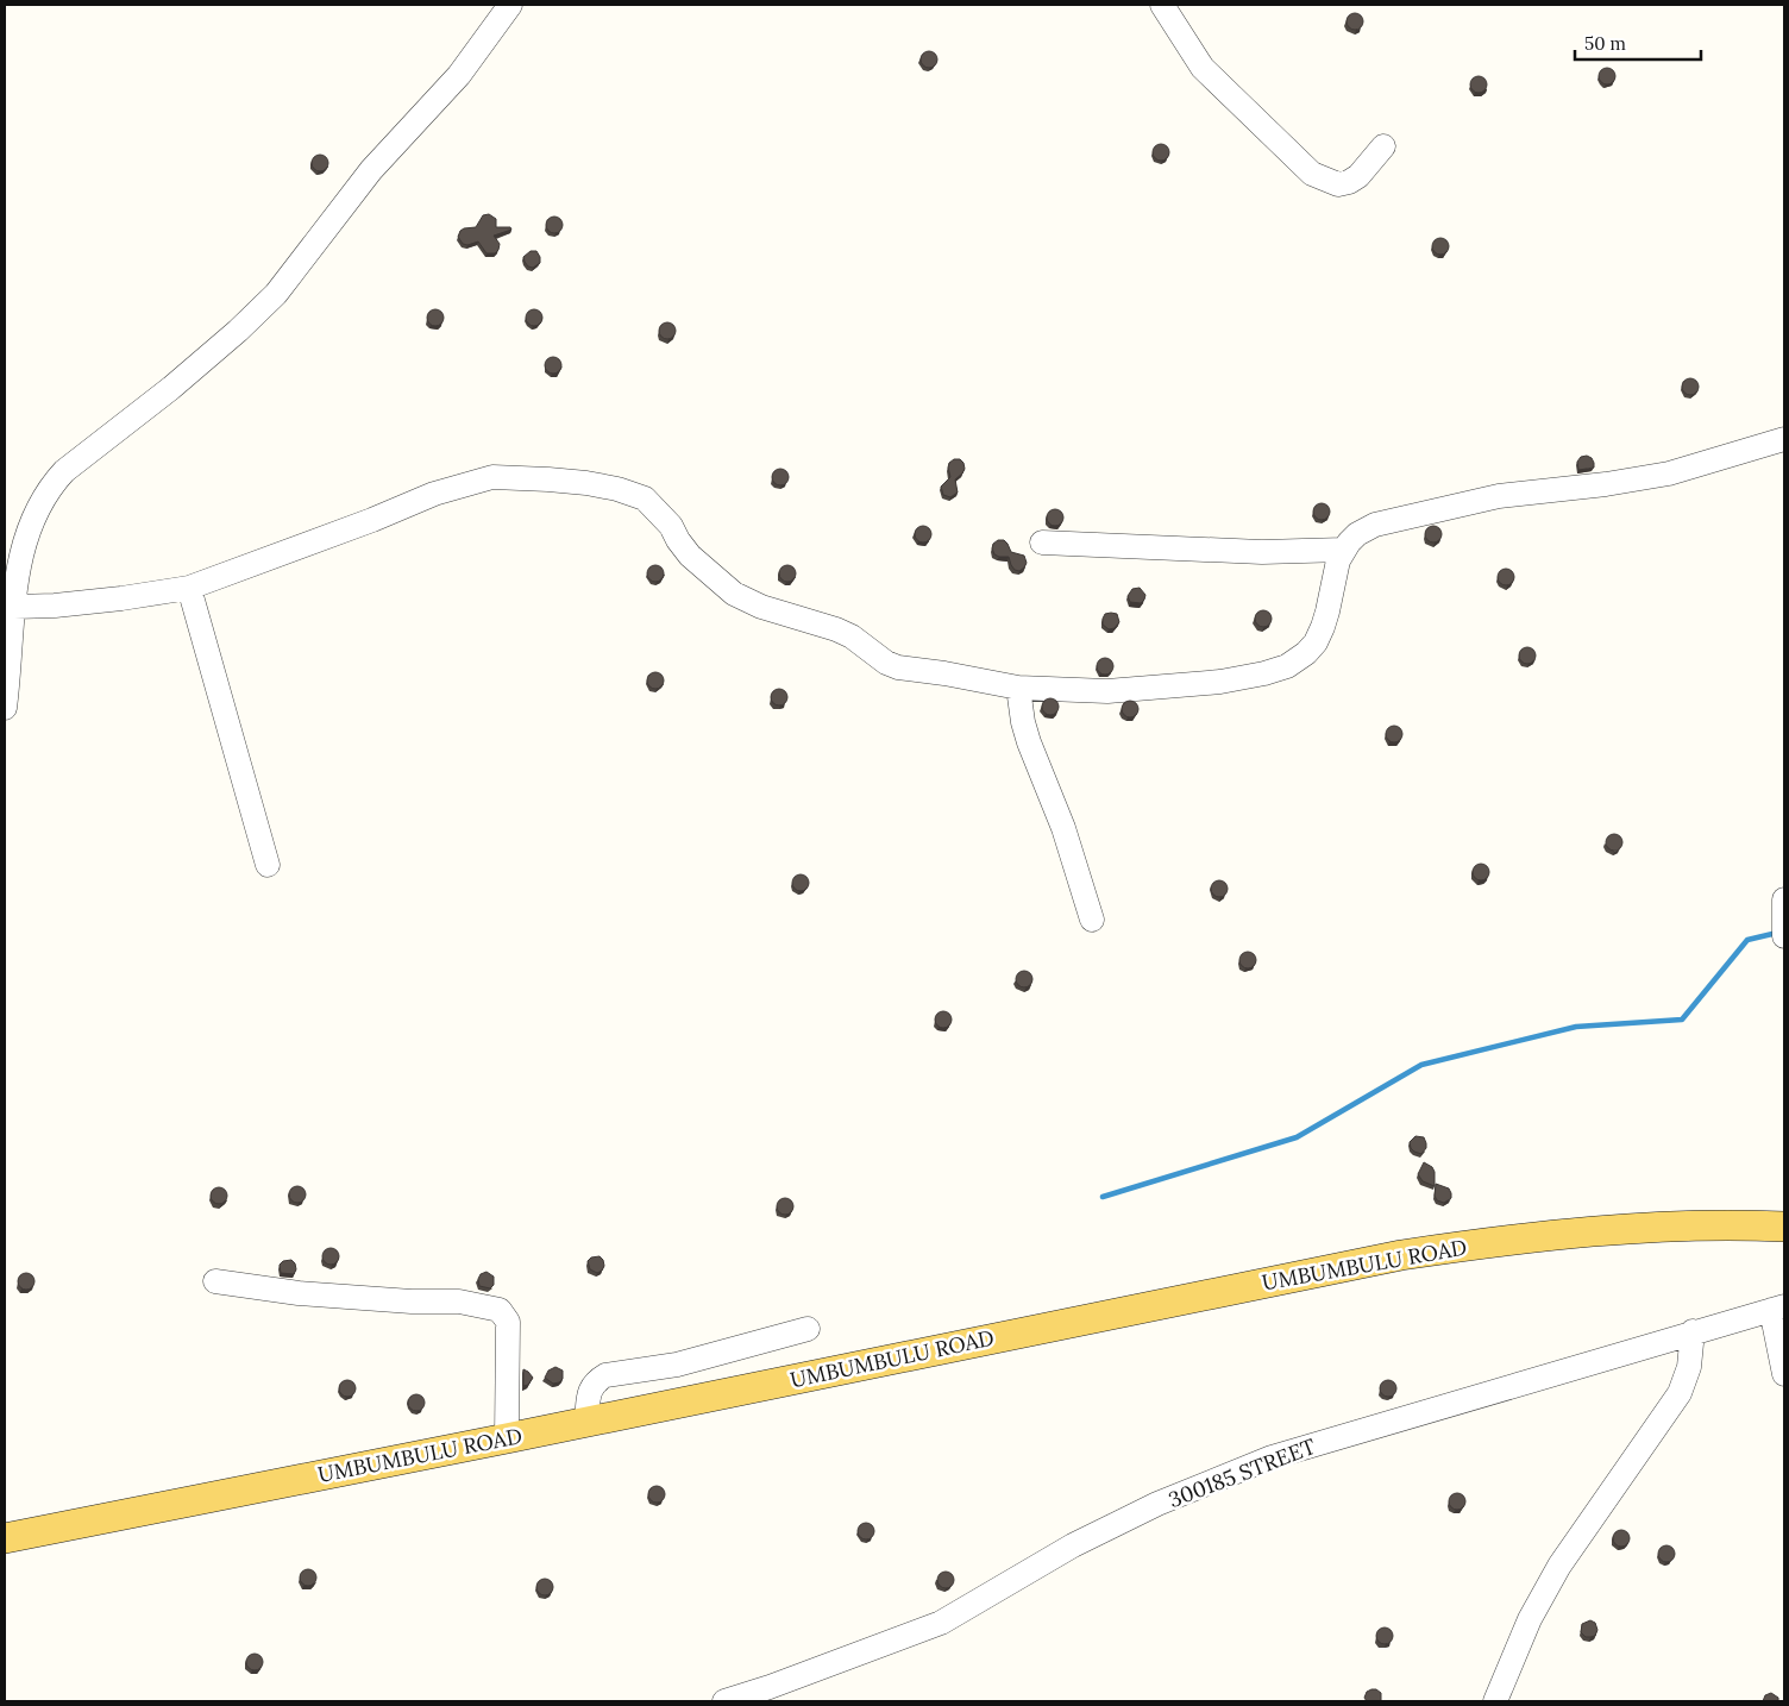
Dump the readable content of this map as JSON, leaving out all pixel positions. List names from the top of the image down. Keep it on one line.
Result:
{"streets":{"main road":["UMBUMBULU ROAD"],"street":["300185 STREET"]},"scale_bar":"50 m"}
